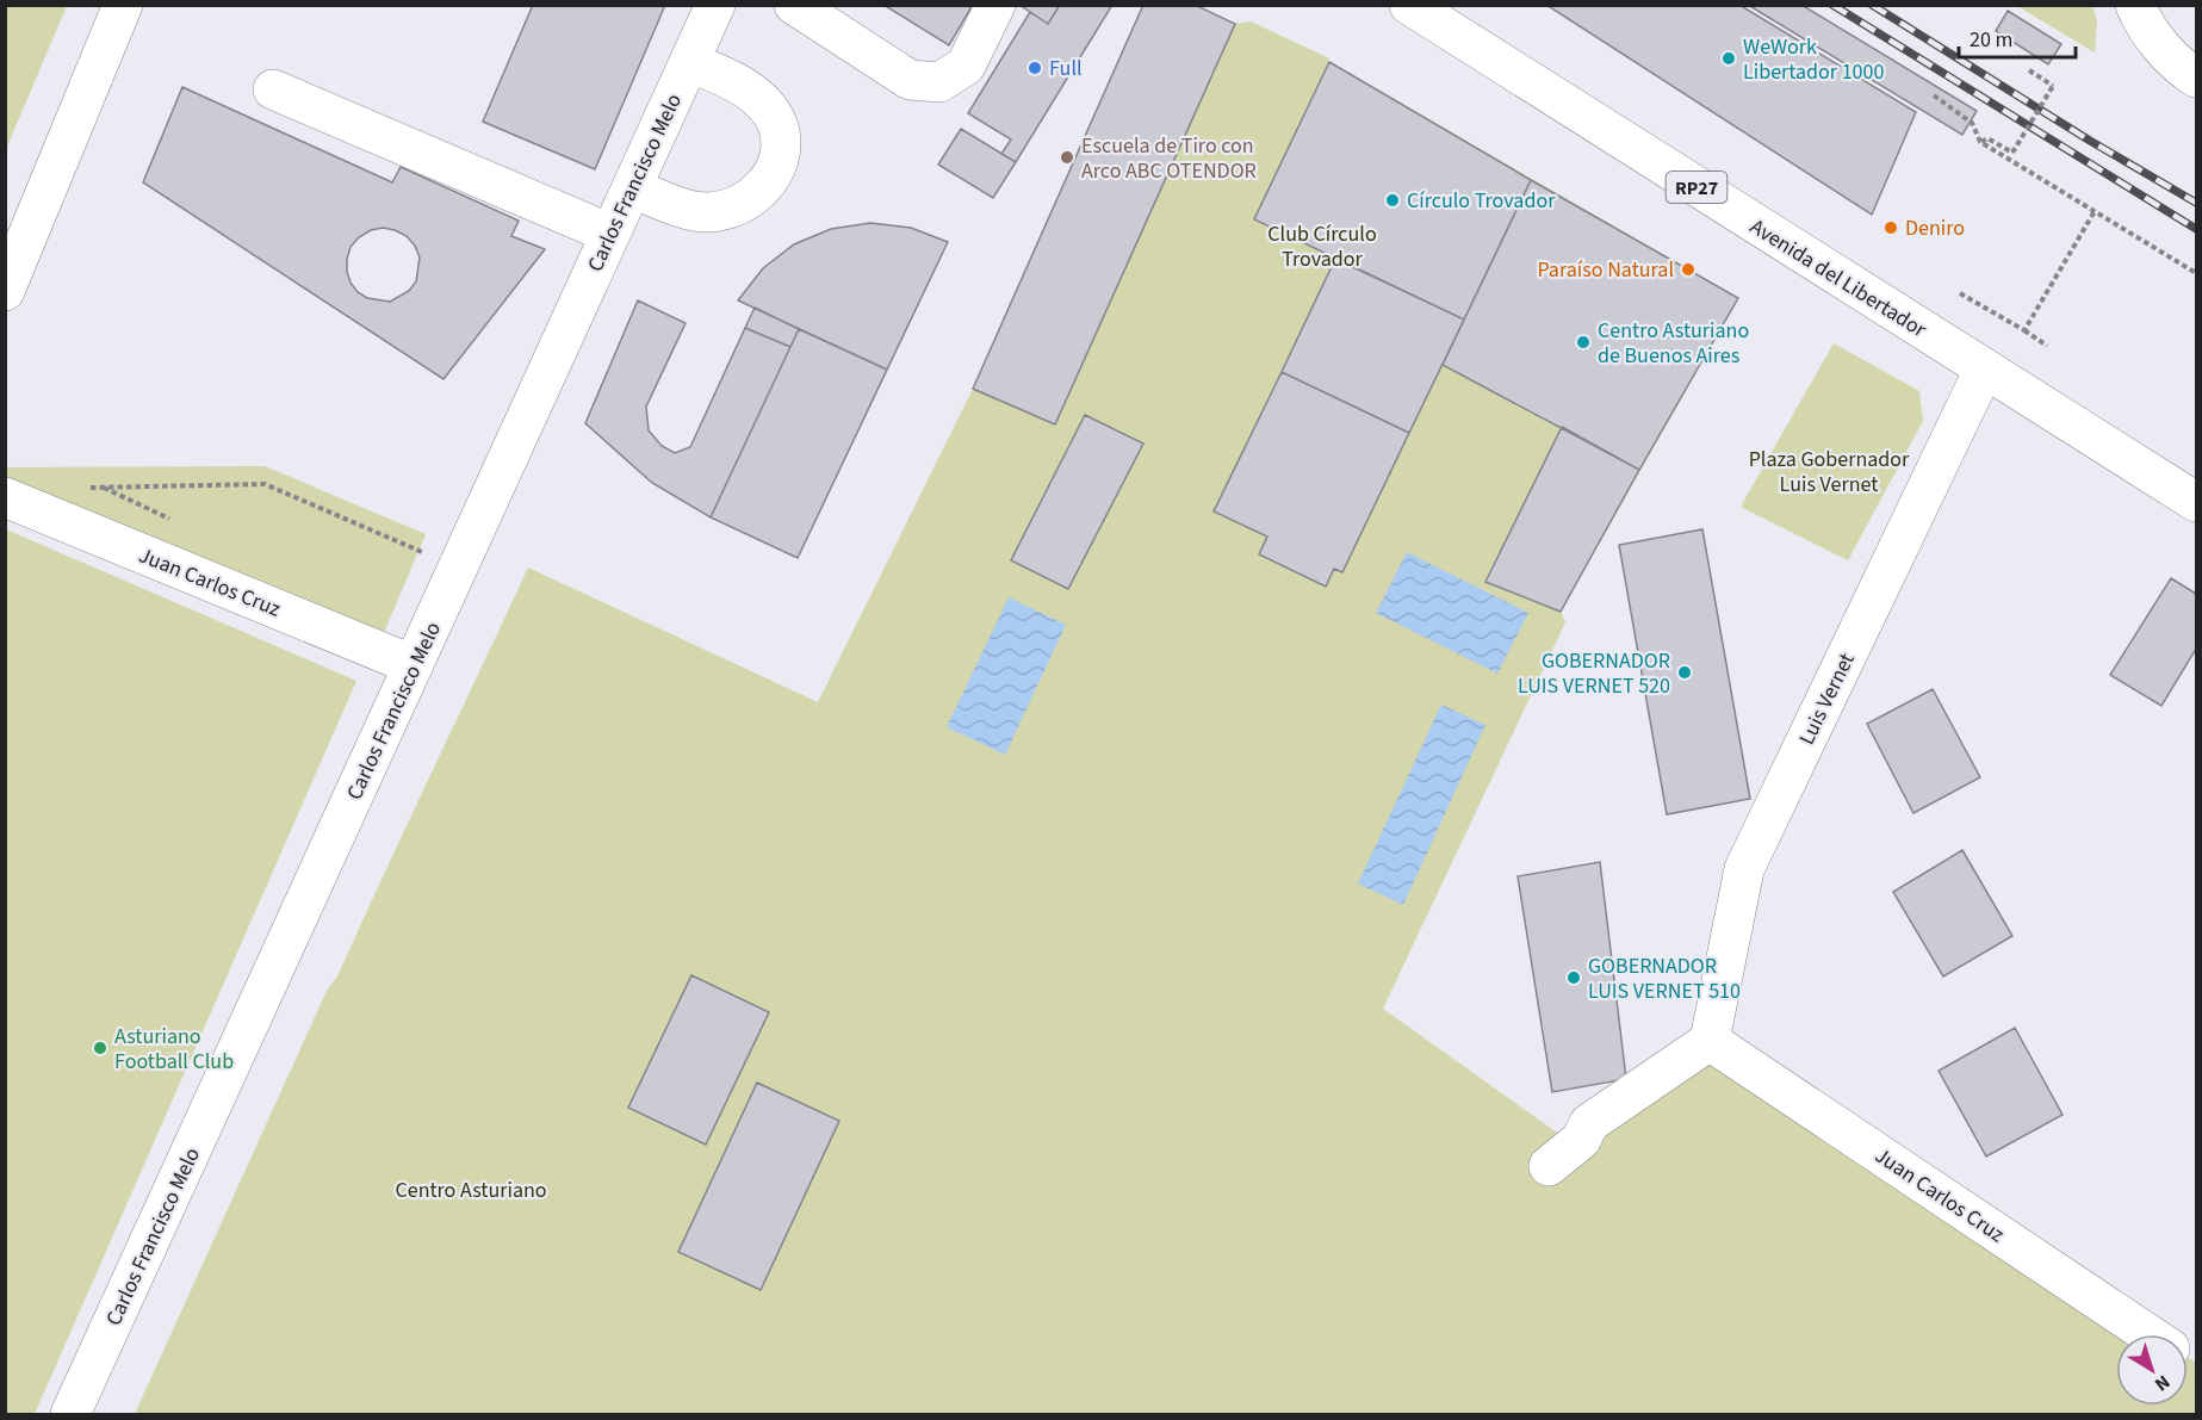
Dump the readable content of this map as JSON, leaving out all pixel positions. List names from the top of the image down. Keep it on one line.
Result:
{"streets":{"street":["Carlos Francisco Melo","RP27","Avenida del Libertador","Juan Carlos Cruz","Luis Vernet"]},"crossings":[["Carlos Francisco Melo","Juan Carlos Cruz"],["Avenida del Libertador","Luis Vernet"],["Juan Carlos Cruz","Luis Vernet"]],"parks":["Club Círculo Trovador","Plaza Gobernador Luis Vernet","Centro Asturiano"],"places":["WeWork Libertador 1000","Full","Escuela de Tiro con Arco ABC OTENDOR","Círculo Trovador","Deniro","Paraíso Natural","Centro Asturiano de Buenos Aires","GOBERNADOR LUIS VERNET 520","GOBERNADOR LUIS VERNET 510","Asturiano Football Club"],"scale_bar":"20 m","north":"bottom right"}
